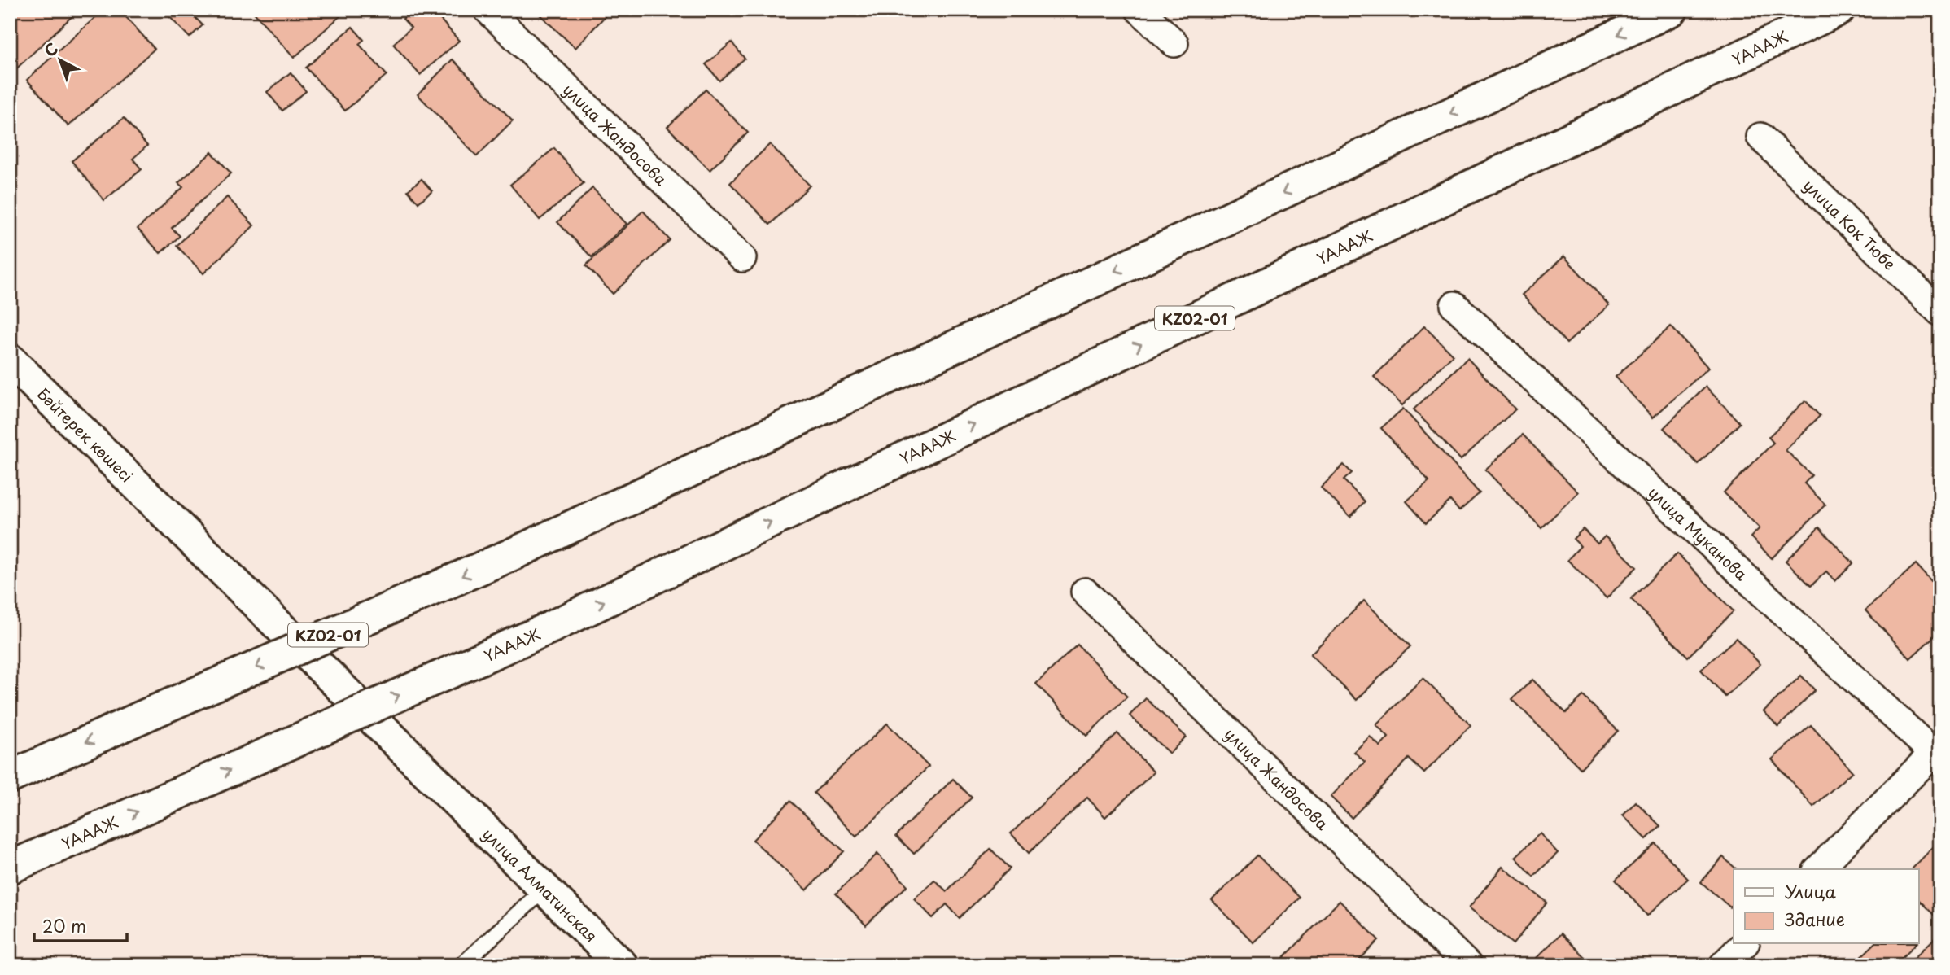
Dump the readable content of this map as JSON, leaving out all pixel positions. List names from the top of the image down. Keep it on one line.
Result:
{"streets":{"main road":["ҮАААЖ","KZ02-01","Бәйтерек көшесі","улица Алматинская"],"street":["улица Жандосова","улица Кок Тюбе","улица Муканова"]},"crossings":[["Бәйтерек көшесі","улица Алматинская"]],"legend":["Улица","Здание"],"scale_bar":"20 m","north":"top left"}
